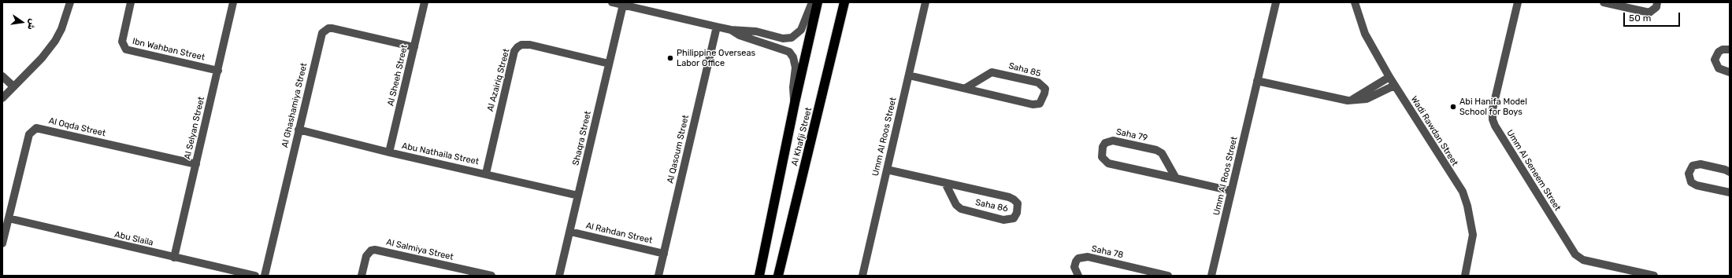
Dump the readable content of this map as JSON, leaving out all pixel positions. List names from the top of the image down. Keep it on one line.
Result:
{"streets":{"highway":["Al Khafji Street"],"street":["Ibn Wahban Street","Saha 85","Al Sheeh Street","Al Azairiq Street","Al Ghashamiya Street","Al Oqda Street","Al Selyan Street","Wadi Rawdan Street","Saha 79","Umm Al Roos Street","Shaqra Street","Al Qasoum Street","Abu Nathaila Street","Umm Al Seneem Street","Saha 86","Al Rahdan Street","Abu Slaila","Al Salmiya Street","Saha 78"]},"crossings":[["Ibn Wahban Street","Al Selyan Street"],["Saha 85","Umm Al Roos Street"],["Al Sheeh Street","Al Ghashamiya Street"],["Al Sheeh Street","Abu Nathaila Street"],["Al Azairiq Street","Shaqra Street"],["Al Azairiq Street","Abu Nathaila Street"],["Al Ghashamiya Street","Abu Nathaila Street"],["Al Oqda Street","Al Selyan Street"],["Al Oqda Street","Abu Slaila"],["Al Selyan Street","Abu Slaila"],["Saha 79","Umm Al Roos Street"],["Umm Al Roos Street","Saha 86"],["Shaqra Street","Abu Nathaila Street"],["Shaqra Street","Al Rahdan Street"],["Al Qasoum Street","Al Rahdan Street"]],"places":["Philippine Overseas Labor Office","Abi Hanifa Model School for Boys"],"scale_bar":"50 m","north":"right"}
